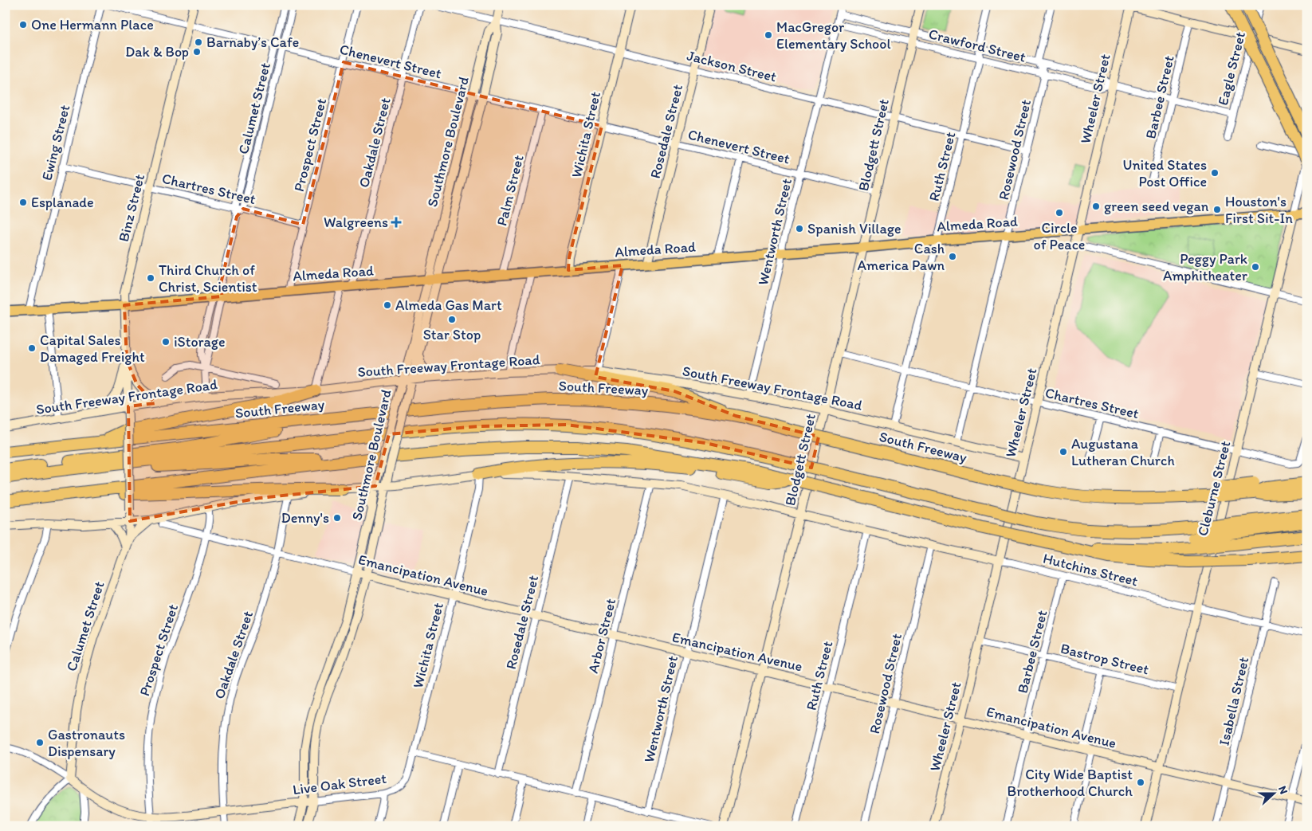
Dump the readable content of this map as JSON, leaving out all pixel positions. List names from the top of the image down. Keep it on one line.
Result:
{"streets":{"highway":["South Freeway"],"main road":["Wheeler Street","Calumet Street","Rosedale Street","Wichita Street","Southmore Boulevard","Blodgett Street","Binz Street","Almeda Road","South Freeway Frontage Road","Cleburne Street","Hutchins Street","Emancipation Avenue","Live Oak Street"],"street":["Crawford Street","Chenevert Street","Jackson Street","Eagle Street","Barbee Street","Ewing Street","Oakdale Street","Prospect Street","Rosewood Street","Ruth Street","Chartres Street","Palm Street","Wentworth Street","Arbor Street","Bastrop Street","Isabella Street"]},"crossings":[["Crawford Street","Eagle Street"],["Crawford Street","Barbee Street"],["Crawford Street","Wheeler Street"],["Crawford Street","Blodgett Street"],["Crawford Street","Rosewood Street"],["Crawford Street","Ruth Street"],["Crawford Street","Wentworth Street"],["Chenevert Street","Calumet Street"],["Chenevert Street","Rosedale Street"],["Chenevert Street","Wichita Street"],["Chenevert Street","Southmore Boulevard"],["Chenevert Street","Oakdale Street"],["Chenevert Street","Prospect Street"],["Chenevert Street","Blodgett Street"],["Chenevert Street","Palm Street"],["Chenevert Street","Binz Street"],["Chenevert Street","Wentworth Street"],["Jackson Street","Rosedale Street"],["Jackson Street","Wichita Street"],["Jackson Street","Southmore Boulevard"],["Jackson Street","Blodgett Street"],["Jackson Street","Rosewood Street"],["Jackson Street","Ruth Street"],["Jackson Street","Wentworth Street"],["Barbee Street","Hutchins Street"],["Barbee Street","Emancipation Avenue"],["Barbee Street","Bastrop Street"],["Wheeler Street","Chartres Street"],["Wheeler Street","Almeda Road"],["Wheeler Street","South Freeway Frontage Road"],["Wheeler Street","Hutchins Street"],["Wheeler Street","Emancipation Avenue"],["Wheeler Street","Bastrop Street"],["Calumet Street","Chartres Street"],["Calumet Street","Binz Street"],["Calumet Street","Almeda Road"],["Calumet Street","Live Oak Street"],["Rosedale Street","Almeda Road"],["Rosedale Street","Emancipation Avenue"],["Wichita Street","Almeda Road"],["Wichita Street","Emancipation Avenue"],["Wichita Street","Live Oak Street"],["Southmore Boulevard","Almeda Road"],["Southmore Boulevard","South Freeway Frontage Road"],["Southmore Boulevard","Emancipation Avenue"],["Southmore Boulevard","Live Oak Street"],["Ewing Street","Chartres Street"],["Ewing Street","Almeda Road"],["Oakdale Street","Almeda Road"],["Oakdale Street","Emancipation Avenue"],["Oakdale Street","Live Oak Street"],["Prospect Street","Chartres Street"],["Prospect Street","Almeda Road"],["Prospect Street","Emancipation Avenue"],["Prospect Street","Live Oak Street"],["Blodgett Street","Chartres Street"],["Blodgett Street","Almeda Road"],["Blodgett Street","South Freeway Frontage Road"],["Blodgett Street","Emancipation Avenue"],["Rosewood Street","Chartres Street"],["Rosewood Street","Almeda Road"],["Rosewood Street","South Freeway Frontage Road"],["Rosewood Street","Hutchins Street"],["Rosewood Street","Emancipation Avenue"],["Ruth Street","Chartres Street"],["Ruth Street","Almeda Road"],["Ruth Street","South Freeway Frontage Road"],["Ruth Street","Hutchins Street"],["Ruth Street","Emancipation Avenue"],["Chartres Street","Binz Street"],["Chartres Street","Cleburne Street"],["Palm Street","Almeda Road"],["Binz Street","Almeda Road"],["Binz Street","South Freeway Frontage Road"],["Almeda Road","Wentworth Street"],["Almeda Road","Cleburne Street"],["Wentworth Street","South Freeway Frontage Road"],["Wentworth Street","Emancipation Avenue"],["Cleburne Street","Hutchins Street"],["Cleburne Street","Emancipation Avenue"],["Cleburne Street","Bastrop Street"],["Hutchins Street","Isabella Street"],["Emancipation Avenue","Arbor Street"],["Emancipation Avenue","Isabella Street"]],"places":{"other":["One Hermann Place","MacGregor Elementary School","Barnaby’s Cafe","Dak & Bop","United States Post Office","Esplanade","green seed vegan","Houston's First Sit-In","Circle of Peace","Spanish Village","Cash America Pawn","Peggy Park Amphitheater","Third Church of Christ, Scientist","Almeda Gas Mart","Star Stop","iStorage","Capital Sales Damaged Freight","Augustana Lutheran Church","Denny's","Gastronauts Dispensary","City Wide Baptist Brotherhood Church"],"health":["Walgreens"]},"north":"right"}
